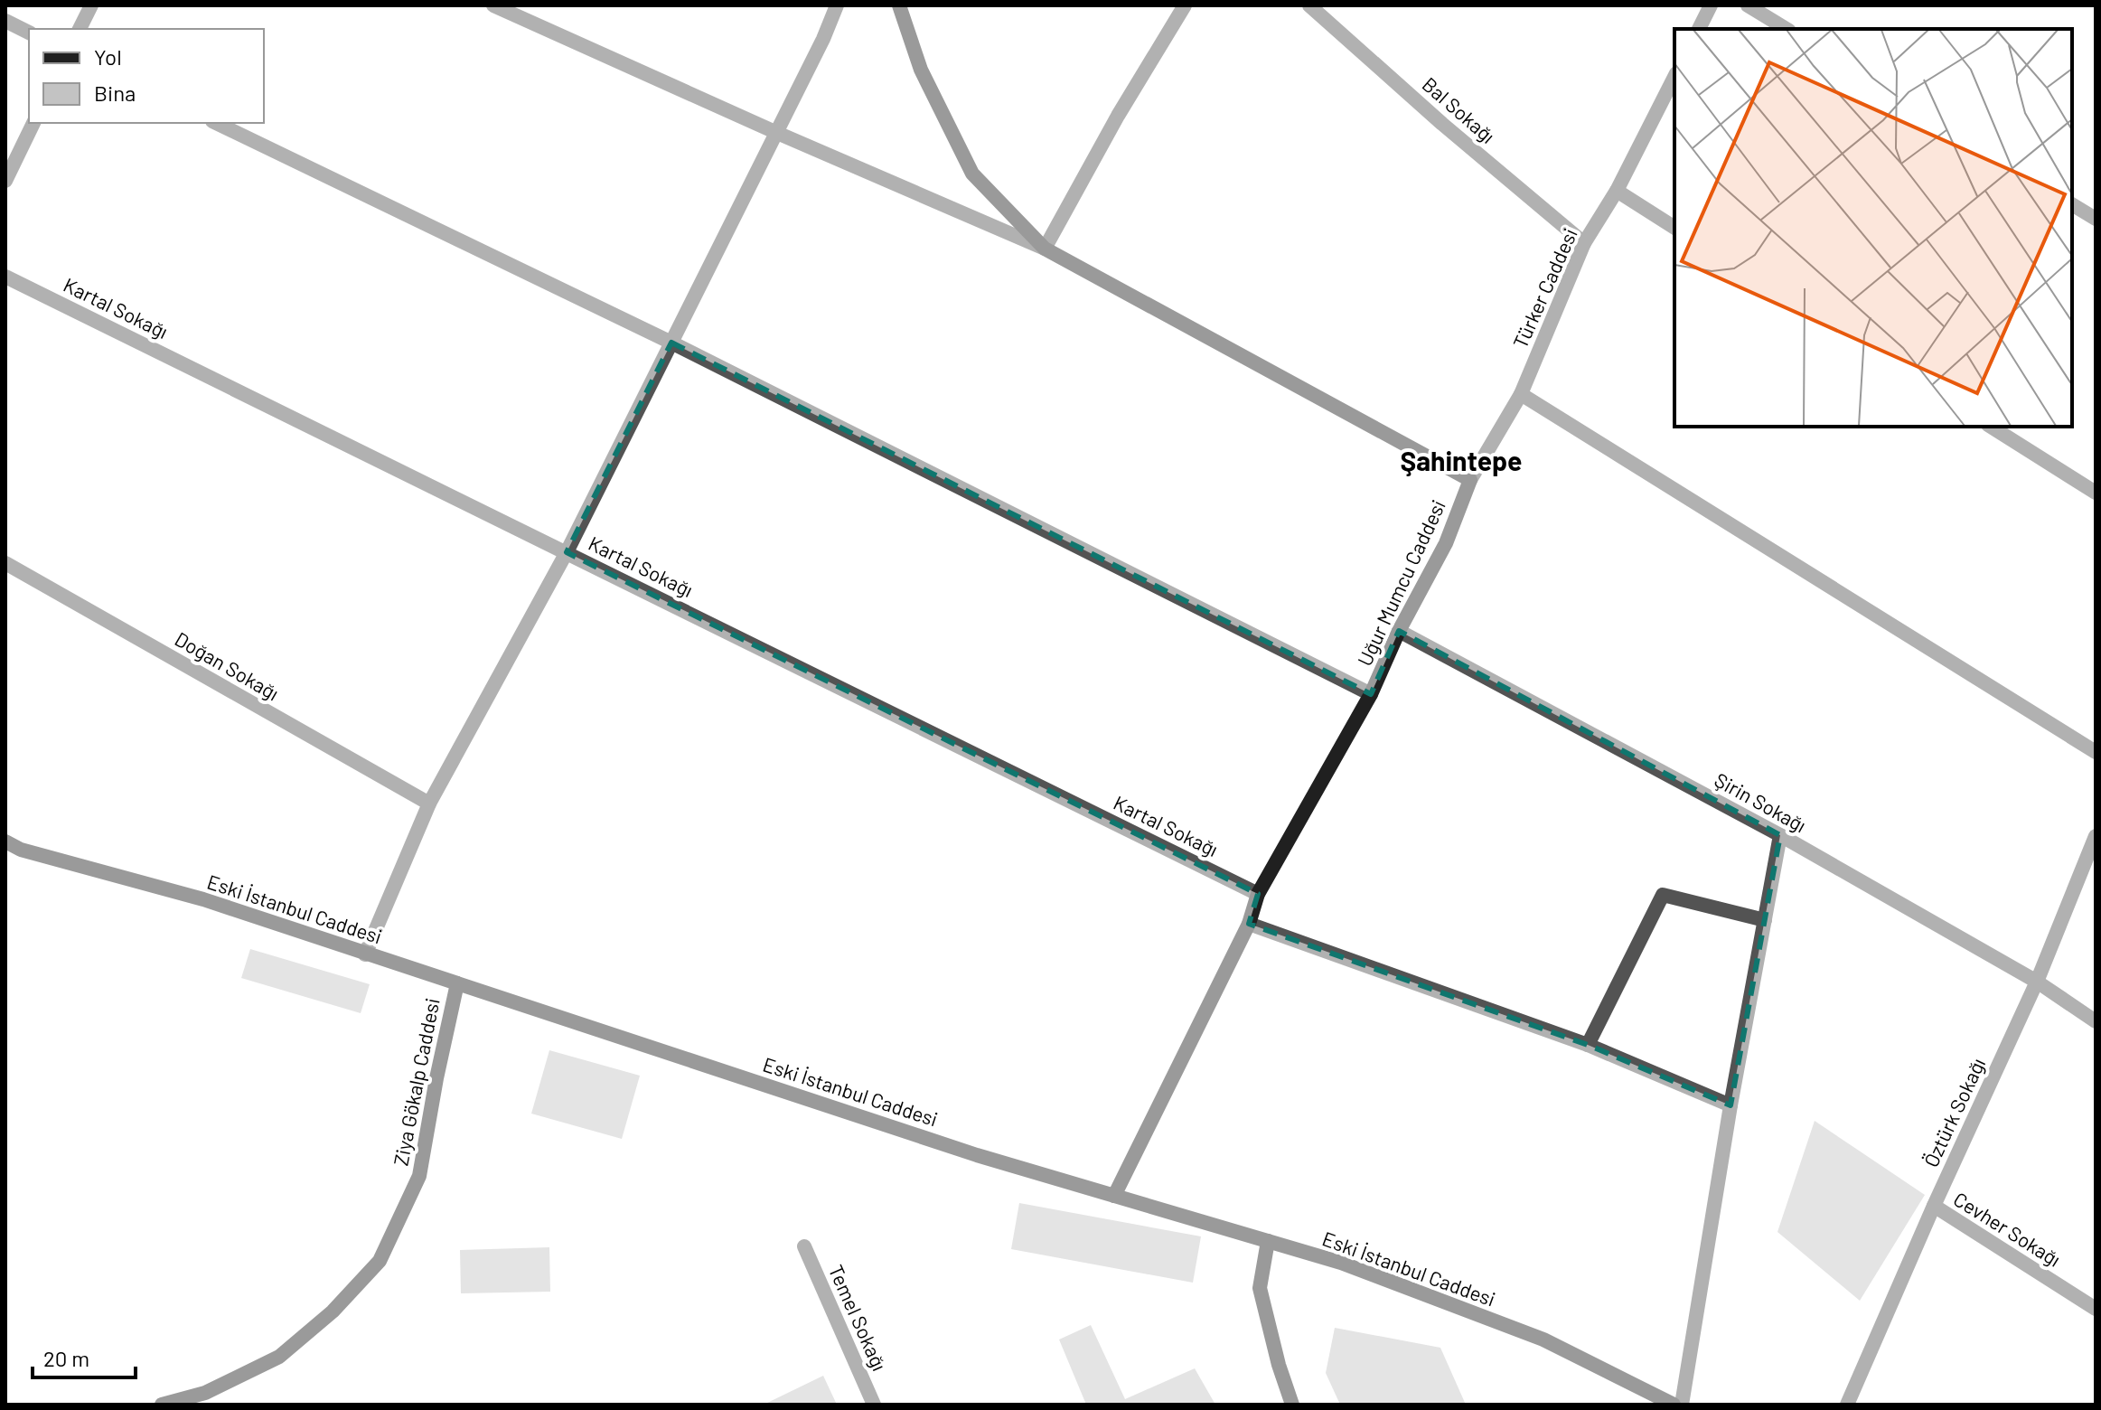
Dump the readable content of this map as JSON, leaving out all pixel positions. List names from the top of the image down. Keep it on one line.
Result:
{"streets":{"street":["Bal Sokağı","Türker Caddesi","Kartal Sokağı","Uğur Mumcu Caddesi","Doğan Sokağı","Şirin Sokağı","Eski İstanbul Caddesi","Ziya Gökalp Caddesi","Öztürk Sokağı","Cevher Sokağı","Temel Sokağı"]},"crossings":[["Bal Sokağı","Türker Caddesi"],["Türker Caddesi","Uğur Mumcu Caddesi"],["Kartal Sokağı","Uğur Mumcu Caddesi"],["Uğur Mumcu Caddesi","Şirin Sokağı"],["Uğur Mumcu Caddesi","Eski İstanbul Caddesi"],["Şirin Sokağı","Öztürk Sokağı"],["Eski İstanbul Caddesi","Ziya Gökalp Caddesi"],["Öztürk Sokağı","Cevher Sokağı"]],"districts":["Şahintepe"],"legend":["Yol","Bina"],"scale_bar":"20 m"}
